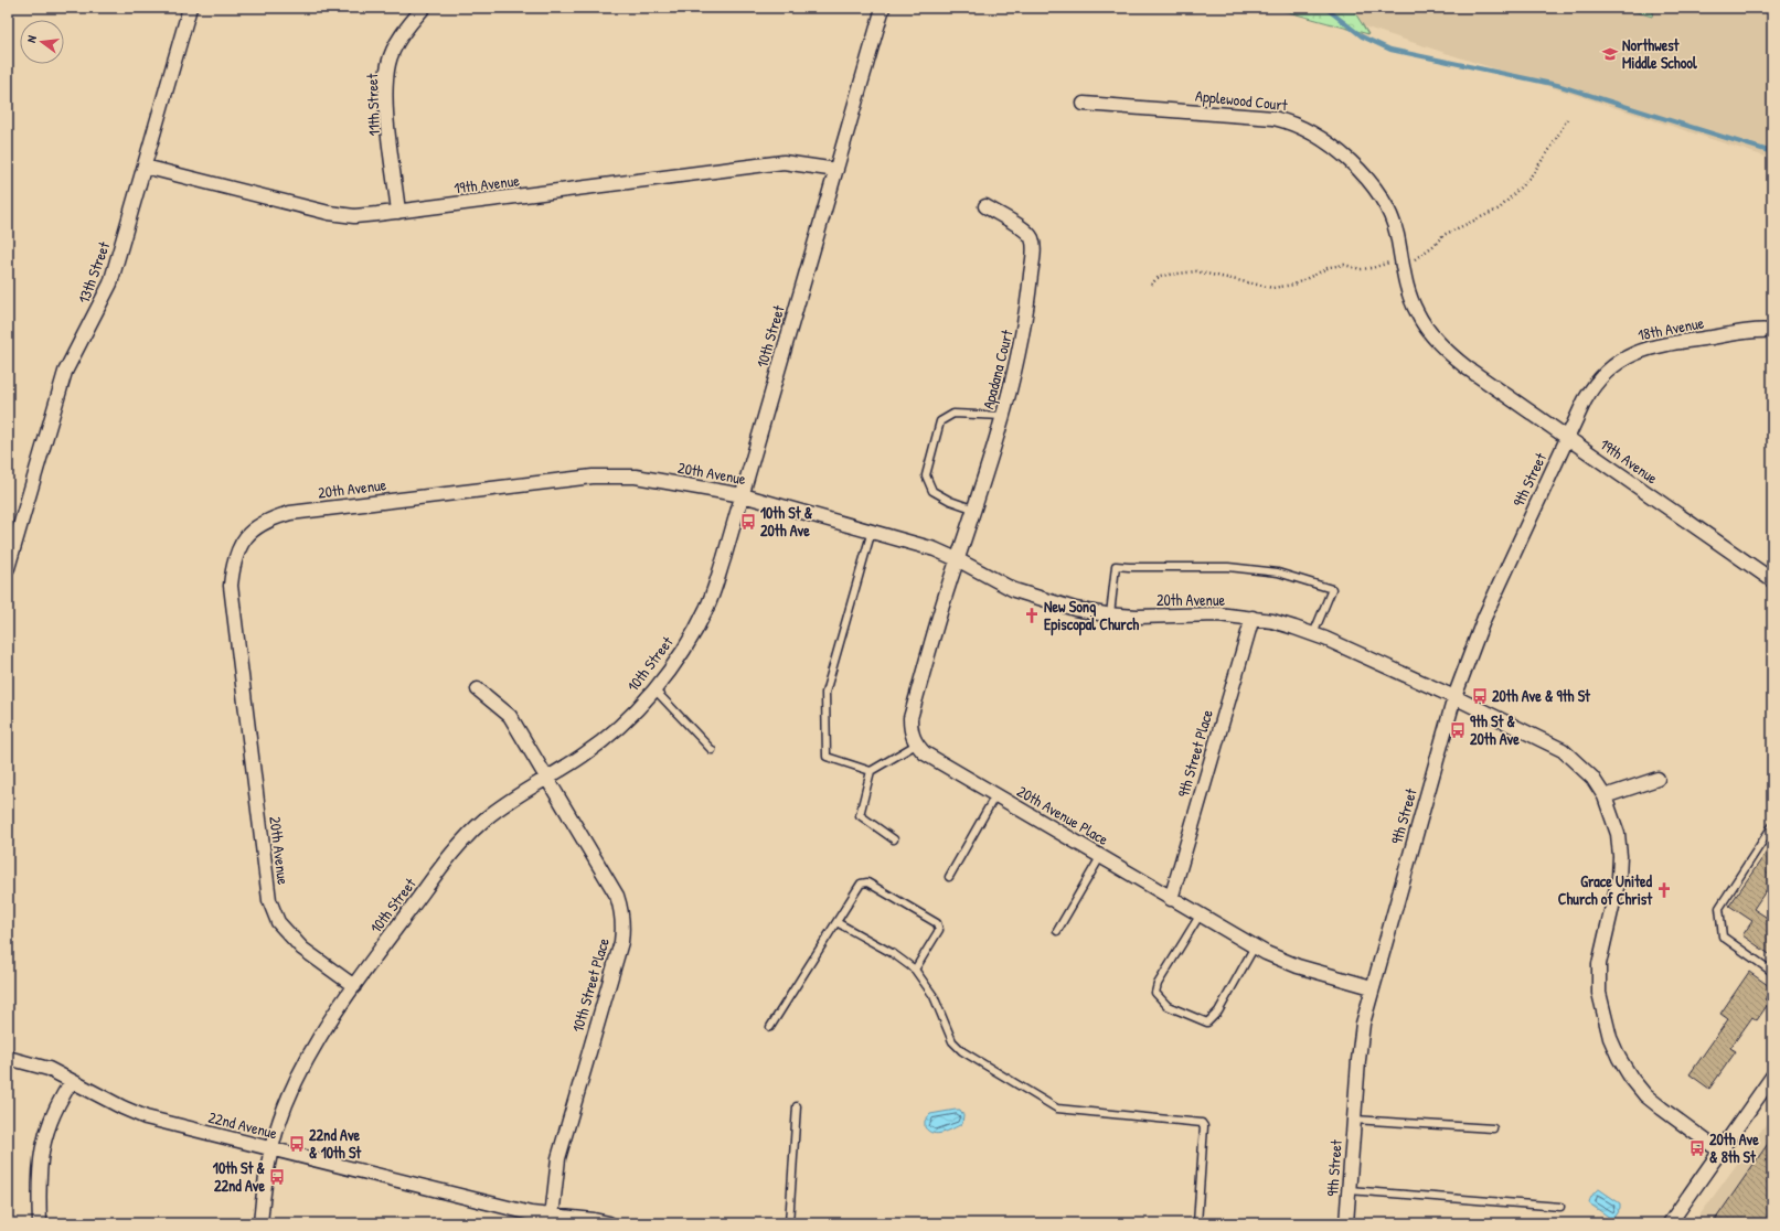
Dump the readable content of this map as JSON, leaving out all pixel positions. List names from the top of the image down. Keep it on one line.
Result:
{"streets":{"street":["Applewood Court","11th Street","19th Avenue","13th Street","18th Avenue","10th Street","Apadana Court","20th Avenue","9th Street","9th Street Place","20th Avenue Place","10th Street Place","22nd Avenue"]},"crossings":[["Applewood Court","19th Avenue"],["11th Street","19th Avenue"],["19th Avenue","13th Street"],["19th Avenue","18th Avenue"],["19th Avenue","10th Street"],["19th Avenue","9th Street"],["18th Avenue","9th Street"],["10th Street","20th Avenue"],["10th Street","10th Street Place"],["10th Street","22nd Avenue"],["Apadana Court","20th Avenue"],["20th Avenue","9th Street"],["20th Avenue","9th Street Place"],["9th Street","20th Avenue Place"],["9th Street Place","20th Avenue Place"],["10th Street Place","22nd Avenue"]],"places":{"school or university":["Northwest Middle School"],"bus stop":["10th St & 20th Ave","20th Ave & 9th St","9th St & 20th Ave","22nd Ave & 10th St","20th Ave & 8th St","10th St & 22nd Ave"],"church":["New Song Episcopal Church","Grace United Church of Christ"]},"north":"left"}
